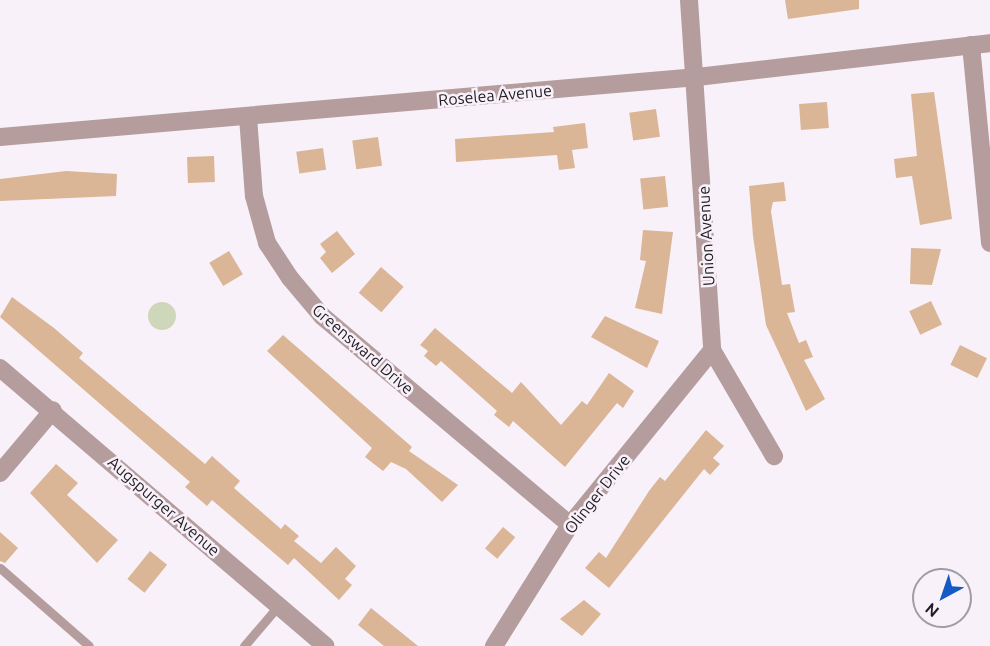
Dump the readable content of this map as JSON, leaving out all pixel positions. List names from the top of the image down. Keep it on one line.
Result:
{"streets":{"street":["Roselea Avenue","Union Avenue","Greensward Drive","Olinger Drive","Augspurger Avenue"]},"crossings":[["Roselea Avenue","Union Avenue"],["Roselea Avenue","Greensward Drive"],["Union Avenue","Olinger Drive"],["Greensward Drive","Olinger Drive"]],"north":"bottom left"}
